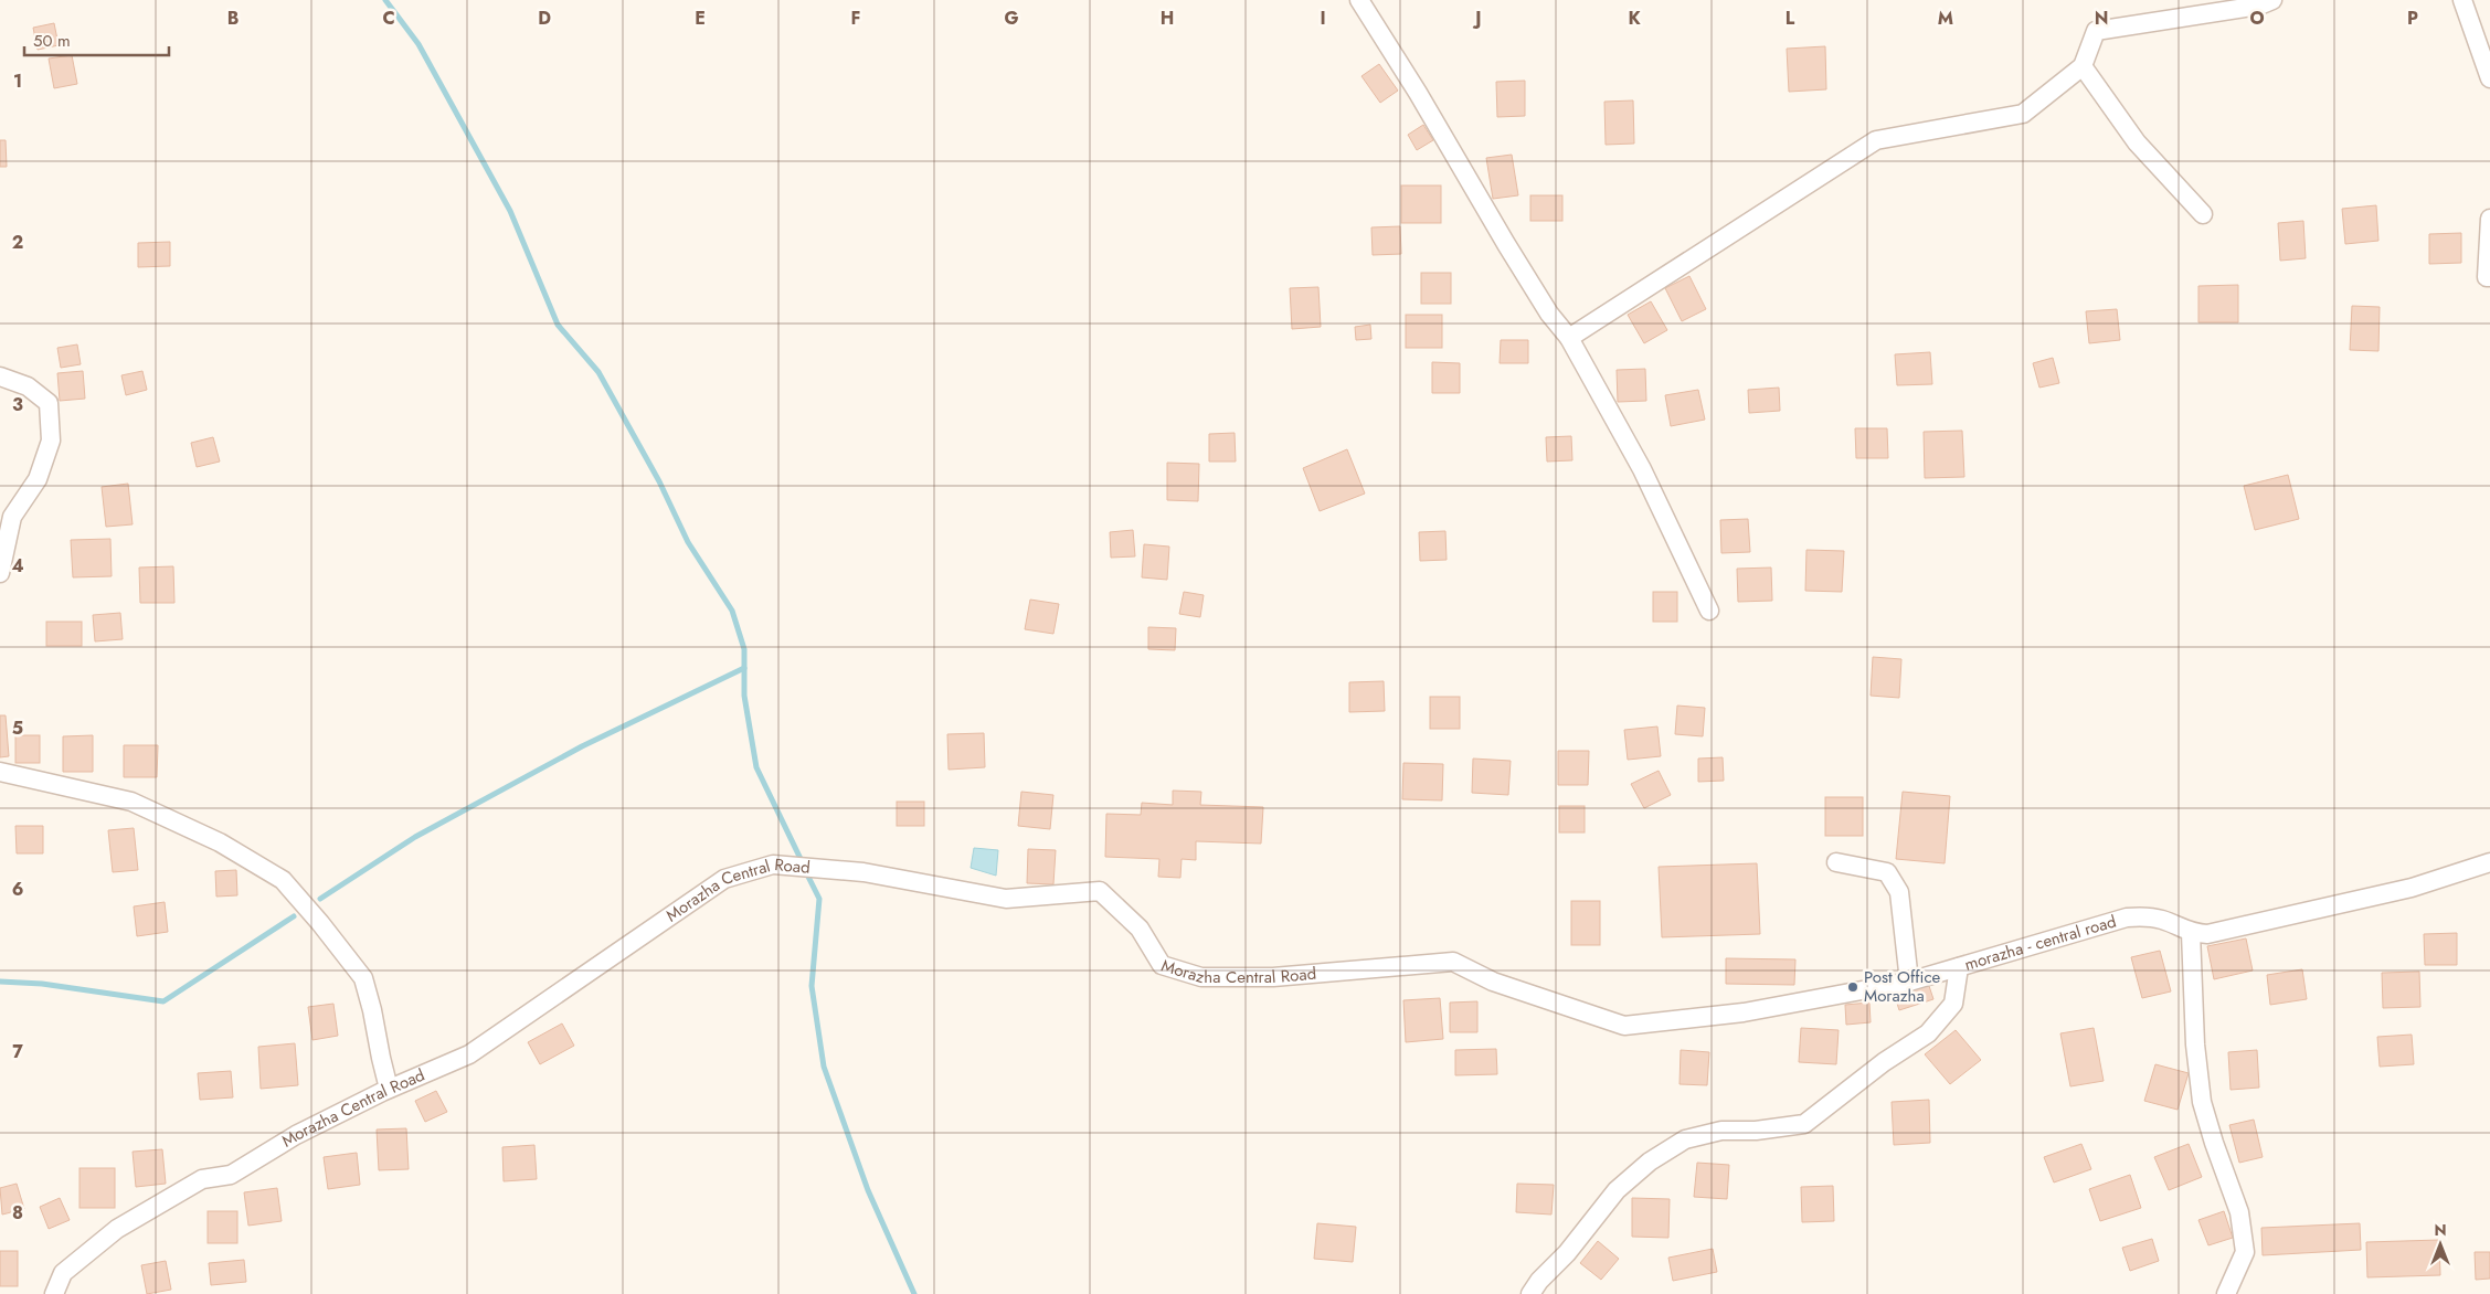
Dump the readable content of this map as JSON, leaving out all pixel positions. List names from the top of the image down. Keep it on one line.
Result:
{"streets":{"street":["Morazha Central Road","morazha - central road"]},"crossings":[["Morazha Central Road","morazha - central road"]],"places":["Post Office Morazha"],"scale_bar":"50 m","north":"top","grid":{"columns":["B","C","D","E","F","G","H","I","J","K","L","M","N","O","P"],"rows":["1","2","3","4","5","6","7","8"]}}
